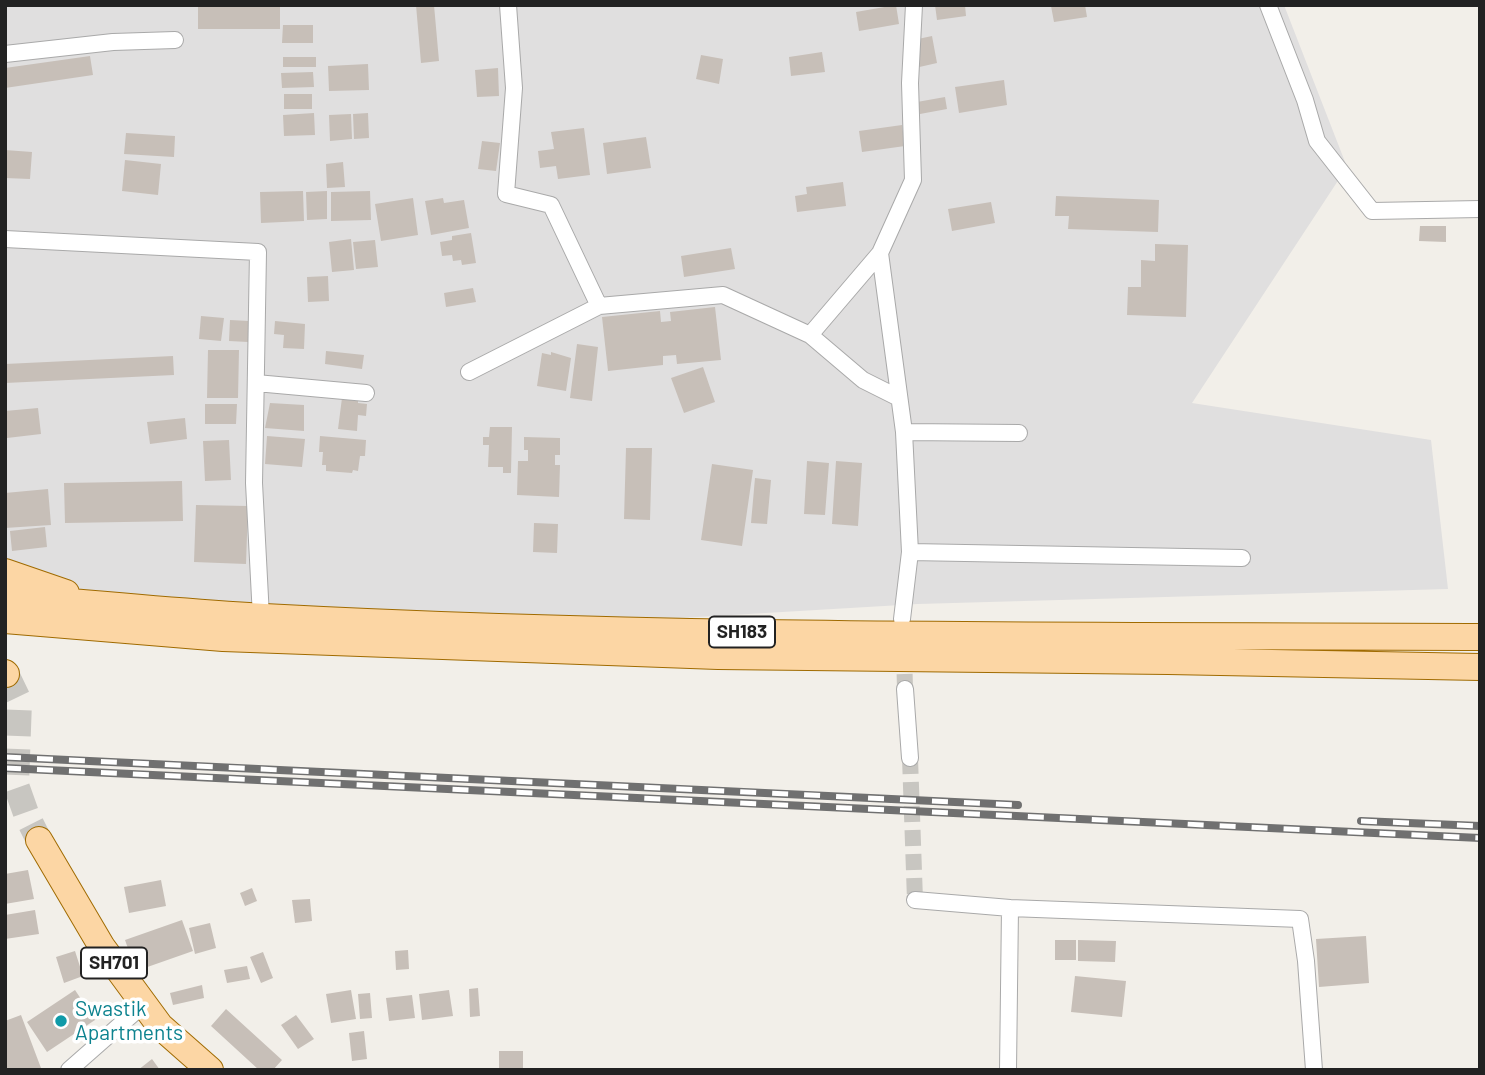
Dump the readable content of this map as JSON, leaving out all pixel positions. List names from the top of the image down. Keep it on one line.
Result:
{"streets":{"main road":["SH183","SH701"]},"places":["Swastik Apartments"]}
